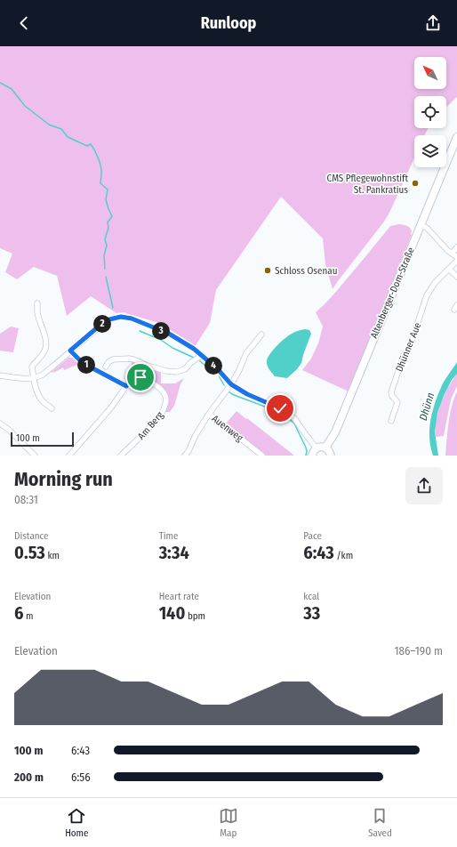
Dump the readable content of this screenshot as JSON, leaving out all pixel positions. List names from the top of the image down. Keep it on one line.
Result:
{"streets":{"main road":["Altenberger-Dom-Straße"],"street":["Dhünner Aue","Am Berg","Auenweg"]},"water":["Dhünn"],"places":["CMS Pflegewohnstift St. Pankratius","Schloss Osenau"],"scale_bar":"100 m","north":"top left","page":{"header":"Runloop","pins":["2","3","1","4"],"scale":"100 m","heading":["Morning run","08:31"],"stats":[["Distance","0.53 km"],["Time","3:34"],["Pace","6:43 /km"],["Elevation","6 m"],["Heart rate","140 bpm"],["kcal","33"]],"chart":["Elevation","186–190 m"],"list":[{"name":"100 m","note":"6:43"},{"name":"200 m","note":"6:56"}],"tabs":["Home","Map","Saved"]}}
